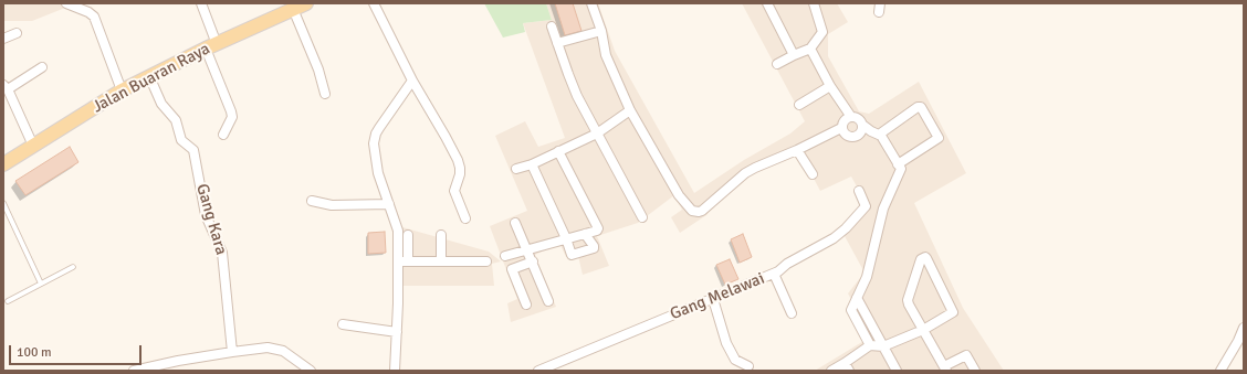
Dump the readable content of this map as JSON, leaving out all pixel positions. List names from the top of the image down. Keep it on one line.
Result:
{"streets":{"main road":["Jalan Buaran Raya"],"street":["Gang Kara","Gang Melawai"]},"crossings":[["Jalan Buaran Raya","Gang Kara"]],"scale_bar":"100 m"}
